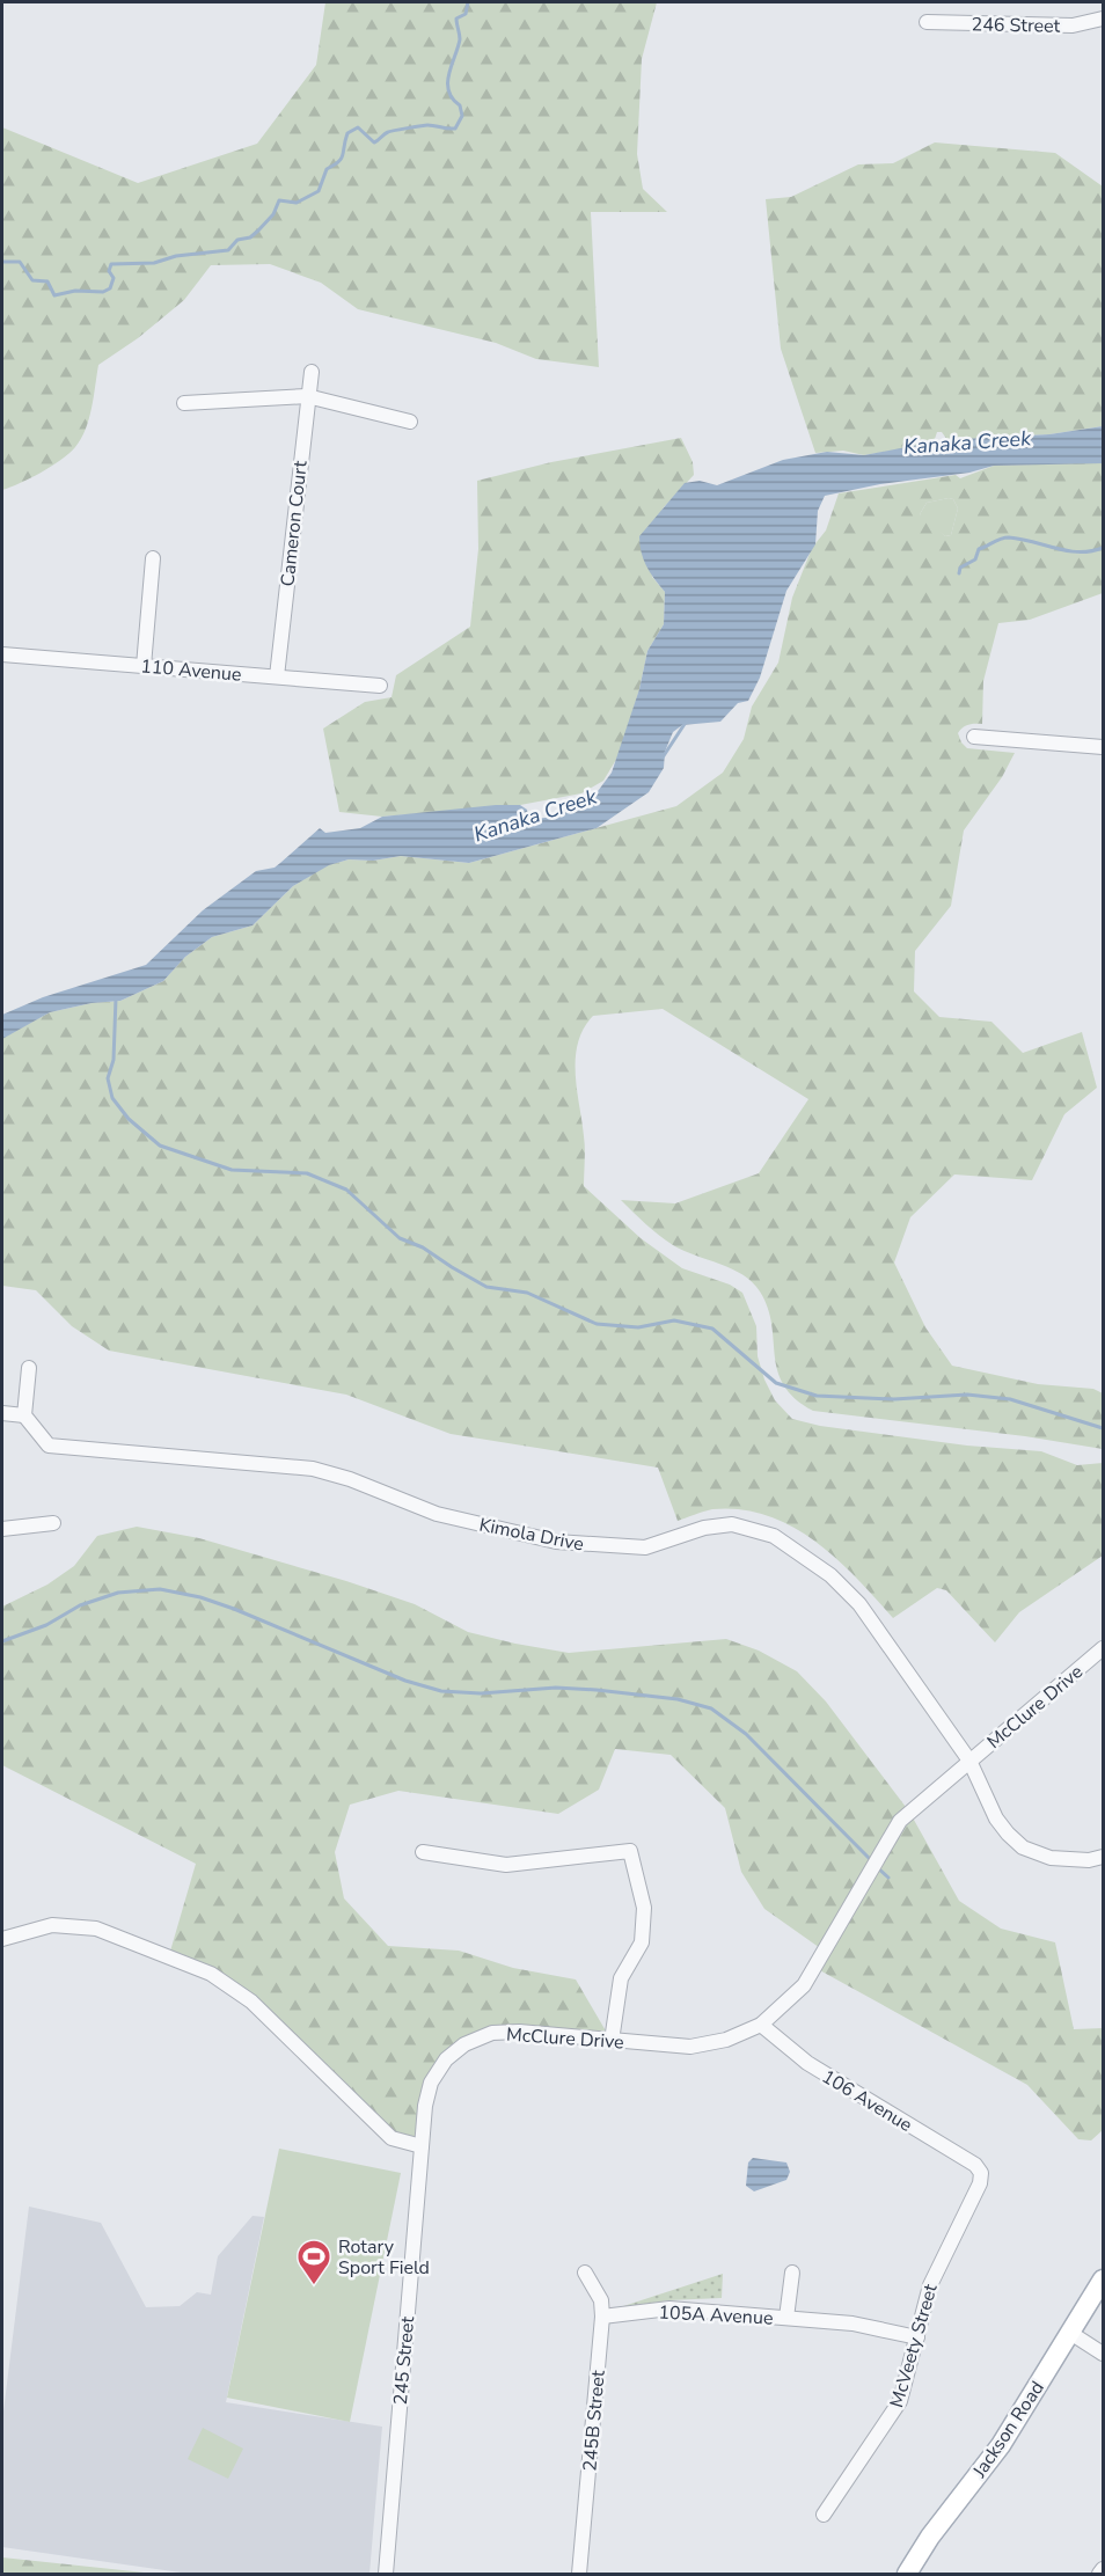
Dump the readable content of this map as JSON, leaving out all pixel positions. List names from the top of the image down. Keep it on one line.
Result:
{"streets":{"main road":["Jackson Road"],"street":["246 Street","Cameron Court","110 Avenue","Kimola Drive","McClure Drive","106 Avenue","105A Avenue","McVeety Street","245 Street","245B Street"]},"crossings":[["Cameron Court","110 Avenue"],["Kimola Drive","McClure Drive"],["McClure Drive","106 Avenue"],["McClure Drive","245 Street"],["106 Avenue","McVeety Street"],["105A Avenue","McVeety Street"],["105A Avenue","245B Street"]],"water":["Kanaka Creek"],"places":{"sports":["Rotary Sport Field"]}}
